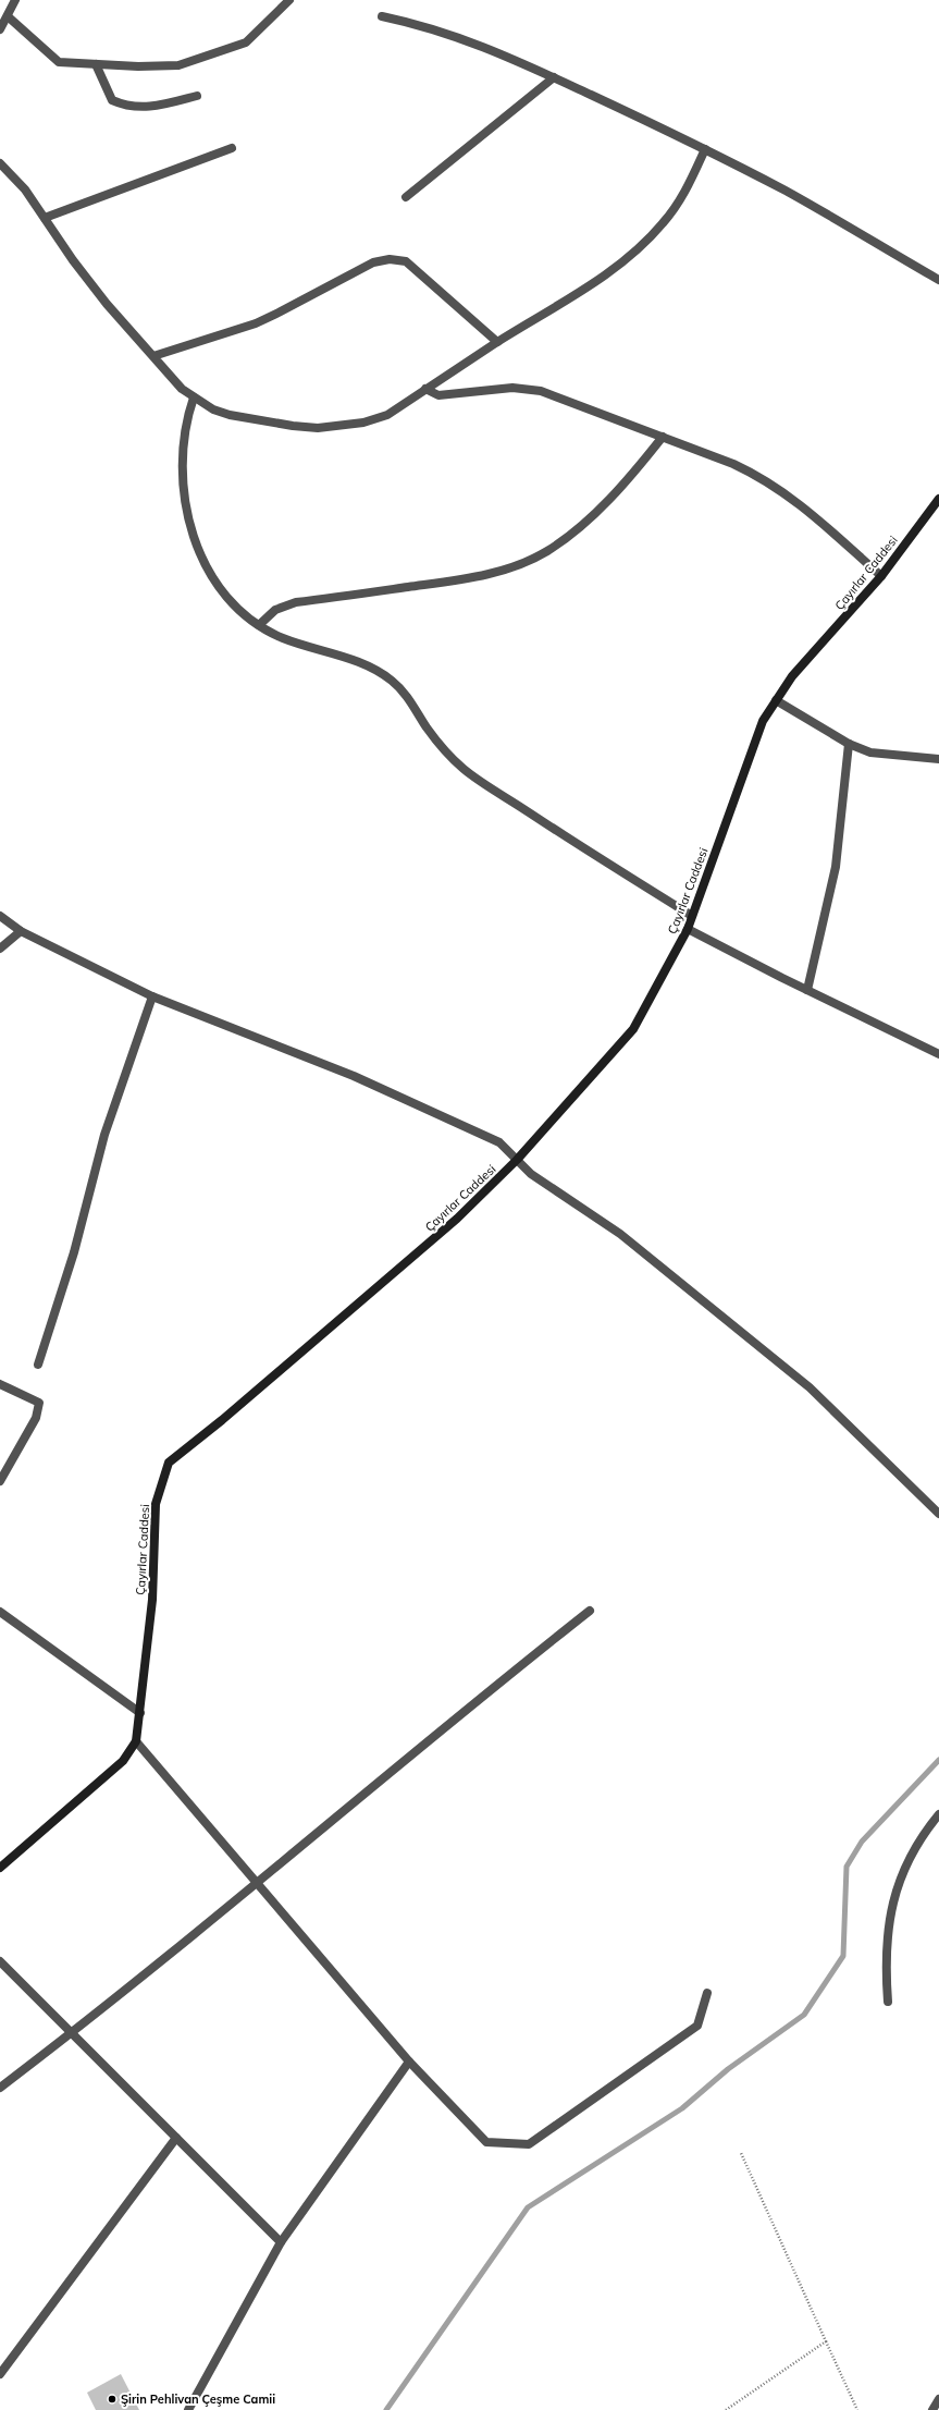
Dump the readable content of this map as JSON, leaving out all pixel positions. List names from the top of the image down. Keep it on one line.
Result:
{"streets":{"street":["Çayırlar Caddesi"]},"places":["Şirin Pehlivan Çeşme Camii"]}
